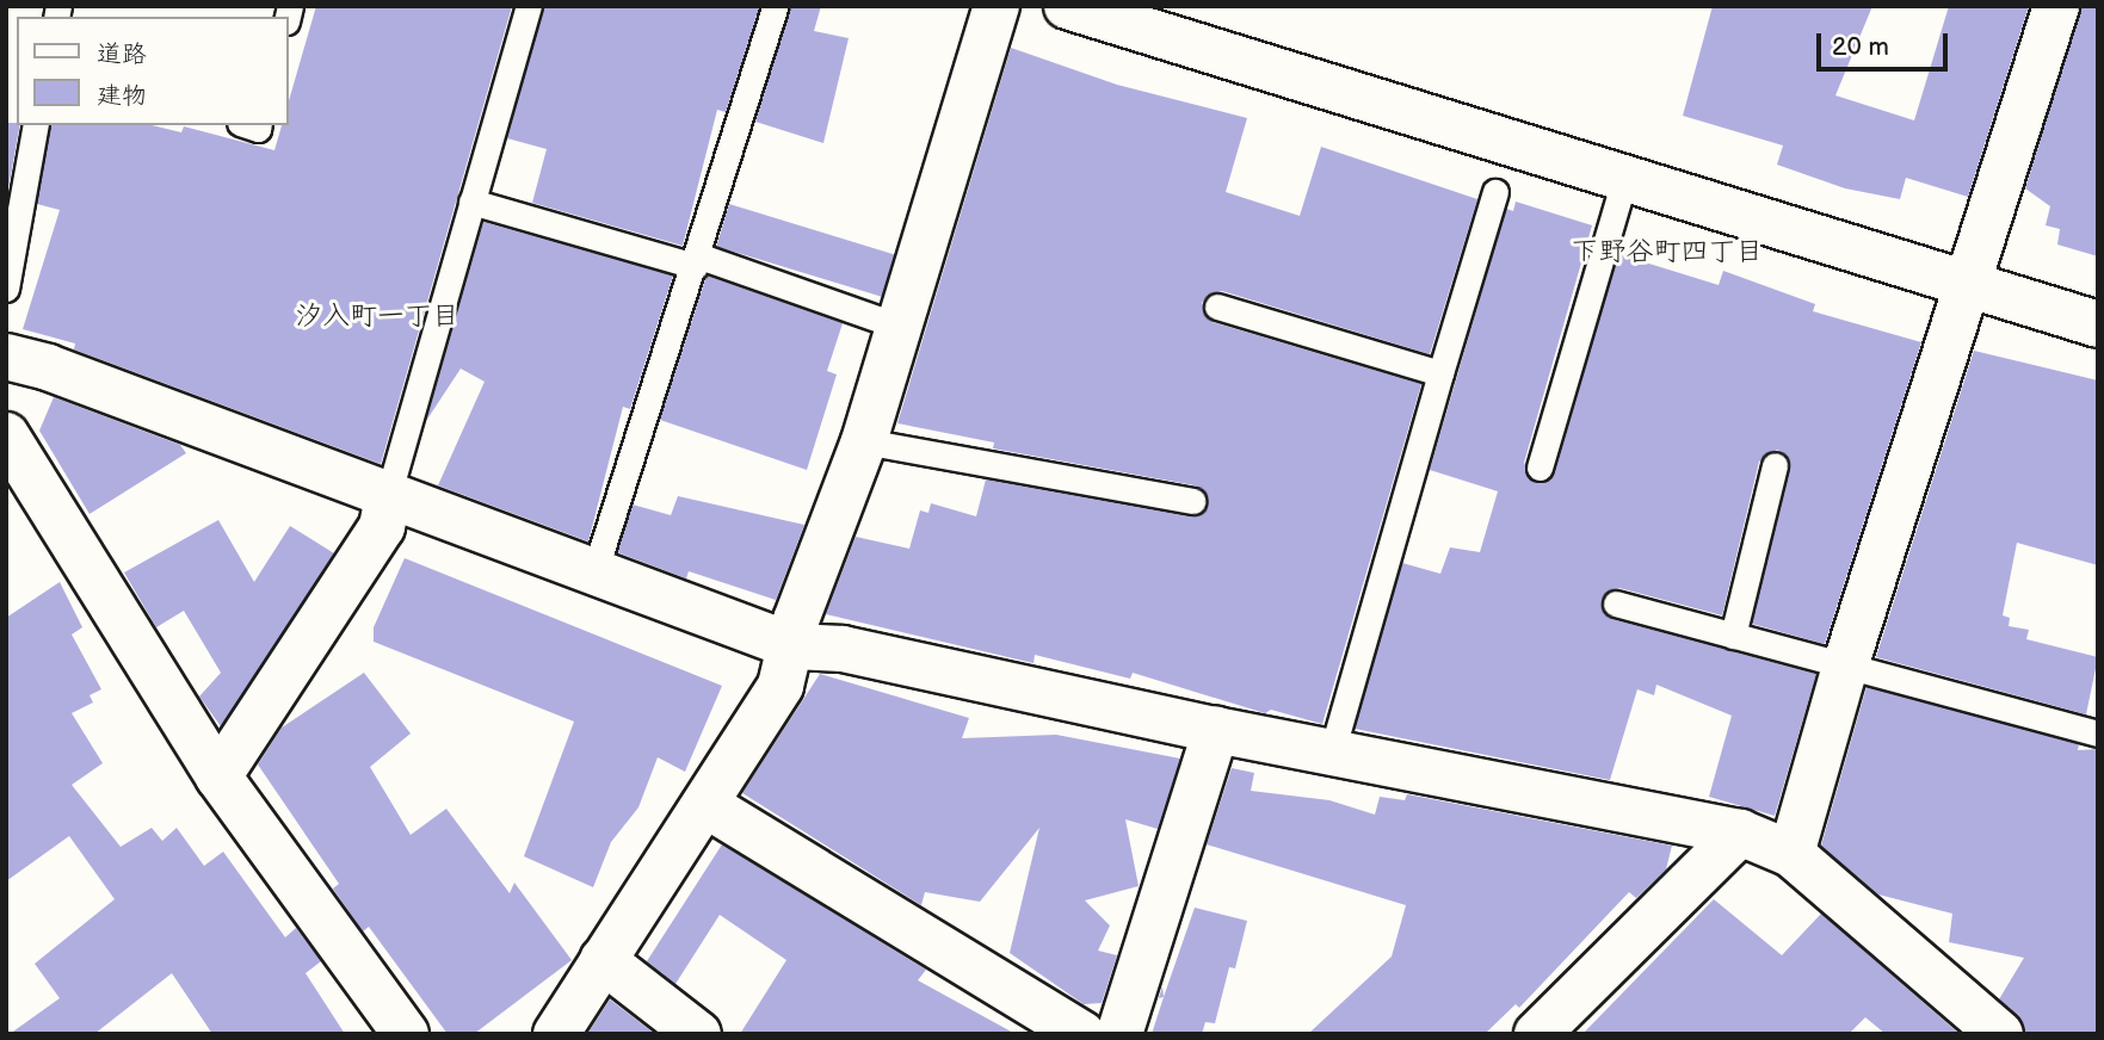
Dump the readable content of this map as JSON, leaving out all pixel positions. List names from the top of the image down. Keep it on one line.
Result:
{"districts":["下野谷町四丁目","汐入町一丁目"],"legend":["道路","建物"],"scale_bar":"20 m"}
